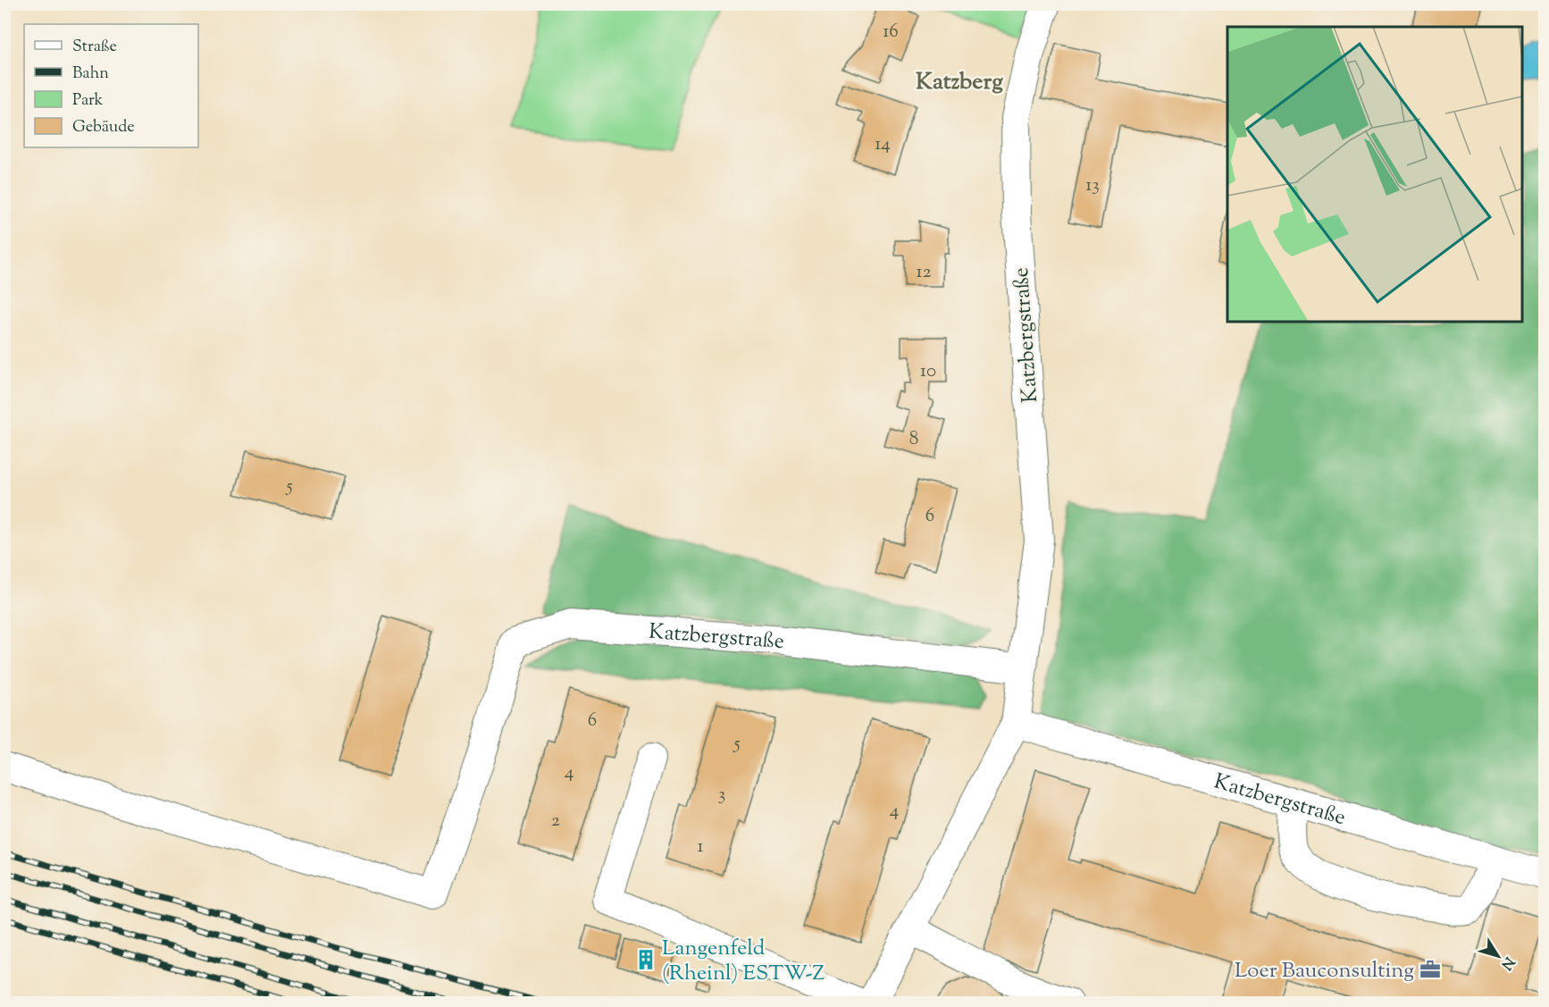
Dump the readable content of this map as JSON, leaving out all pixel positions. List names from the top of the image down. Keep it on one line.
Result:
{"streets":{"street":["Katzbergstraße"]},"districts":["Katzberg"],"places":{"building":["Langenfeld (Rheinl) ESTW-Z"],"office":["Loer Bauconsulting"]},"house_numbers":["16","14","13","12","10","8","5","6","6","5","4","3","4","2","1"],"legend":["Straße","Bahn","Park","Gebäude"],"north":"bottom right"}
